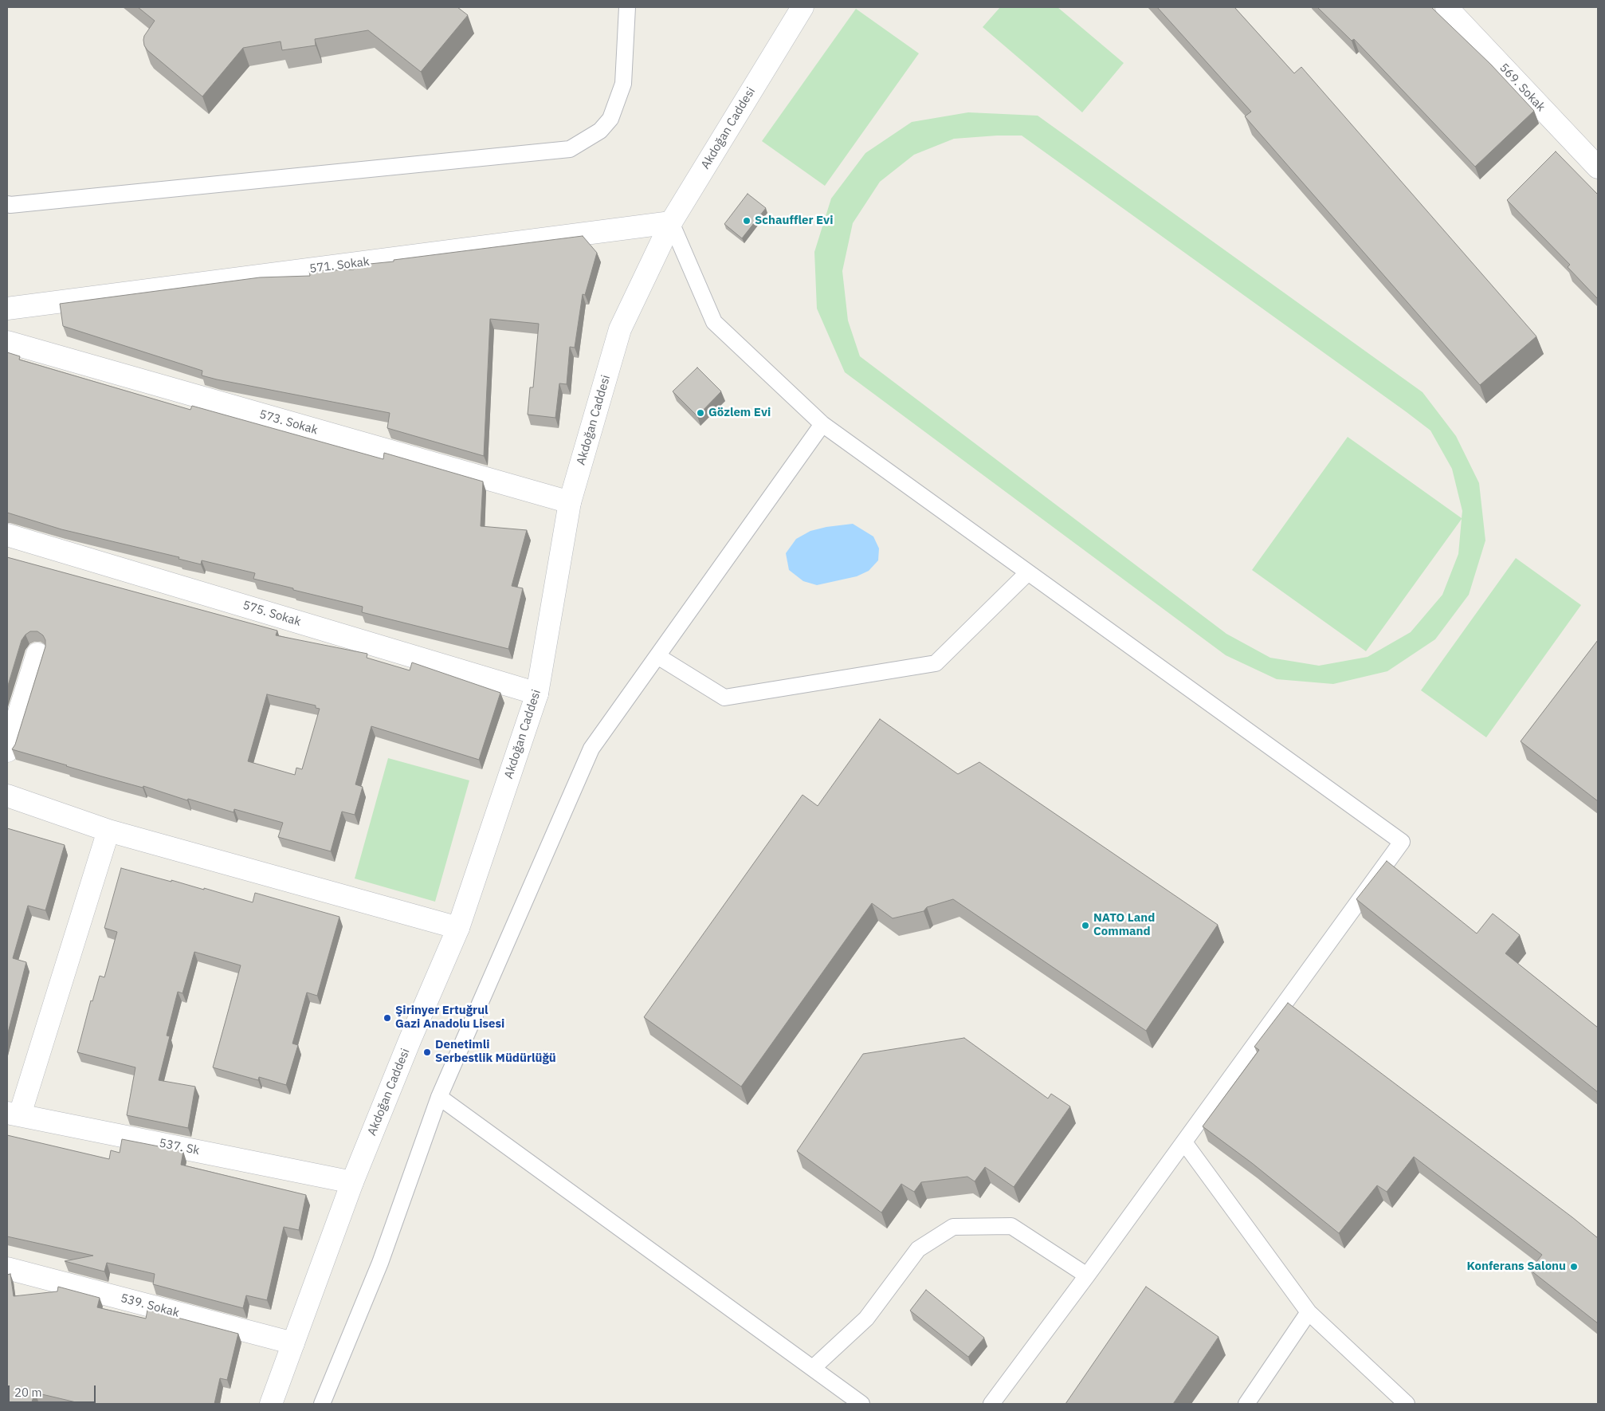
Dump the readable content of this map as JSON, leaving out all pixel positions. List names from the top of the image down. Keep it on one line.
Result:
{"streets":{"street":["569. Sokak","Akdoğan Caddesi","571. Sokak","573. Sokak","575. Sokak","537. Sk","539. Sokak"]},"crossings":[["Akdoğan Caddesi","571. Sokak"],["Akdoğan Caddesi","573. Sokak"],["Akdoğan Caddesi","575. Sokak"],["Akdoğan Caddesi","537. Sk"],["Akdoğan Caddesi","539. Sokak"]],"places":["Schauffler Evi","Gözlem Evi","NATO Land Command","Şirinyer Ertuğrul Gazi Anadolu Lisesi","Denetimli Serbestlik Müdürlüğü","Konferans Salonu"],"scale_bar":"20 m"}
